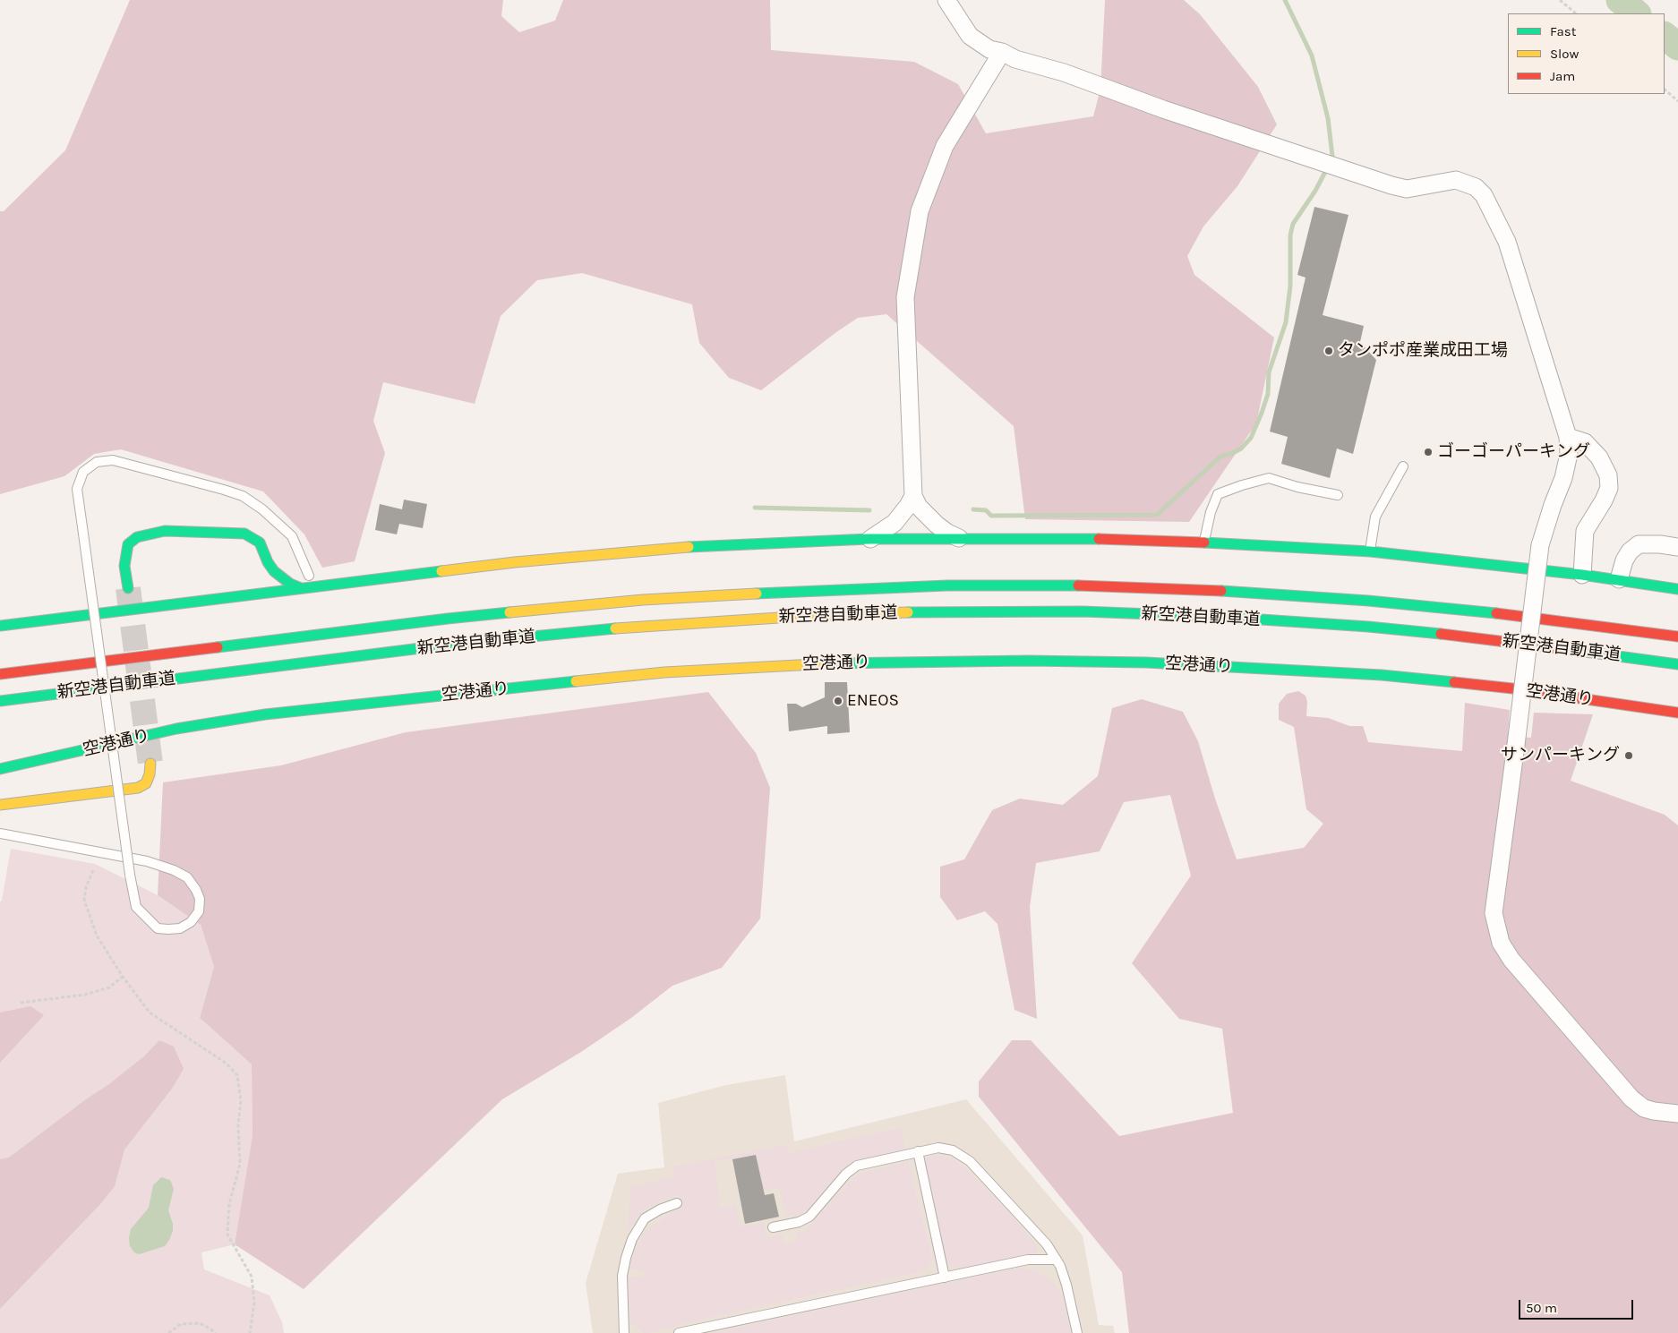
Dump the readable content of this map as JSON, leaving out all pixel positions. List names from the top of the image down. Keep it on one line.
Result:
{"streets":{"main road":["新空港自動車道","空港通り"]},"places":["タンポポ産業成田工場","ゴーゴーパーキング","ENEOS","サンパーキング"],"legend":["Fast","Slow","Jam"],"scale_bar":"50 m"}
